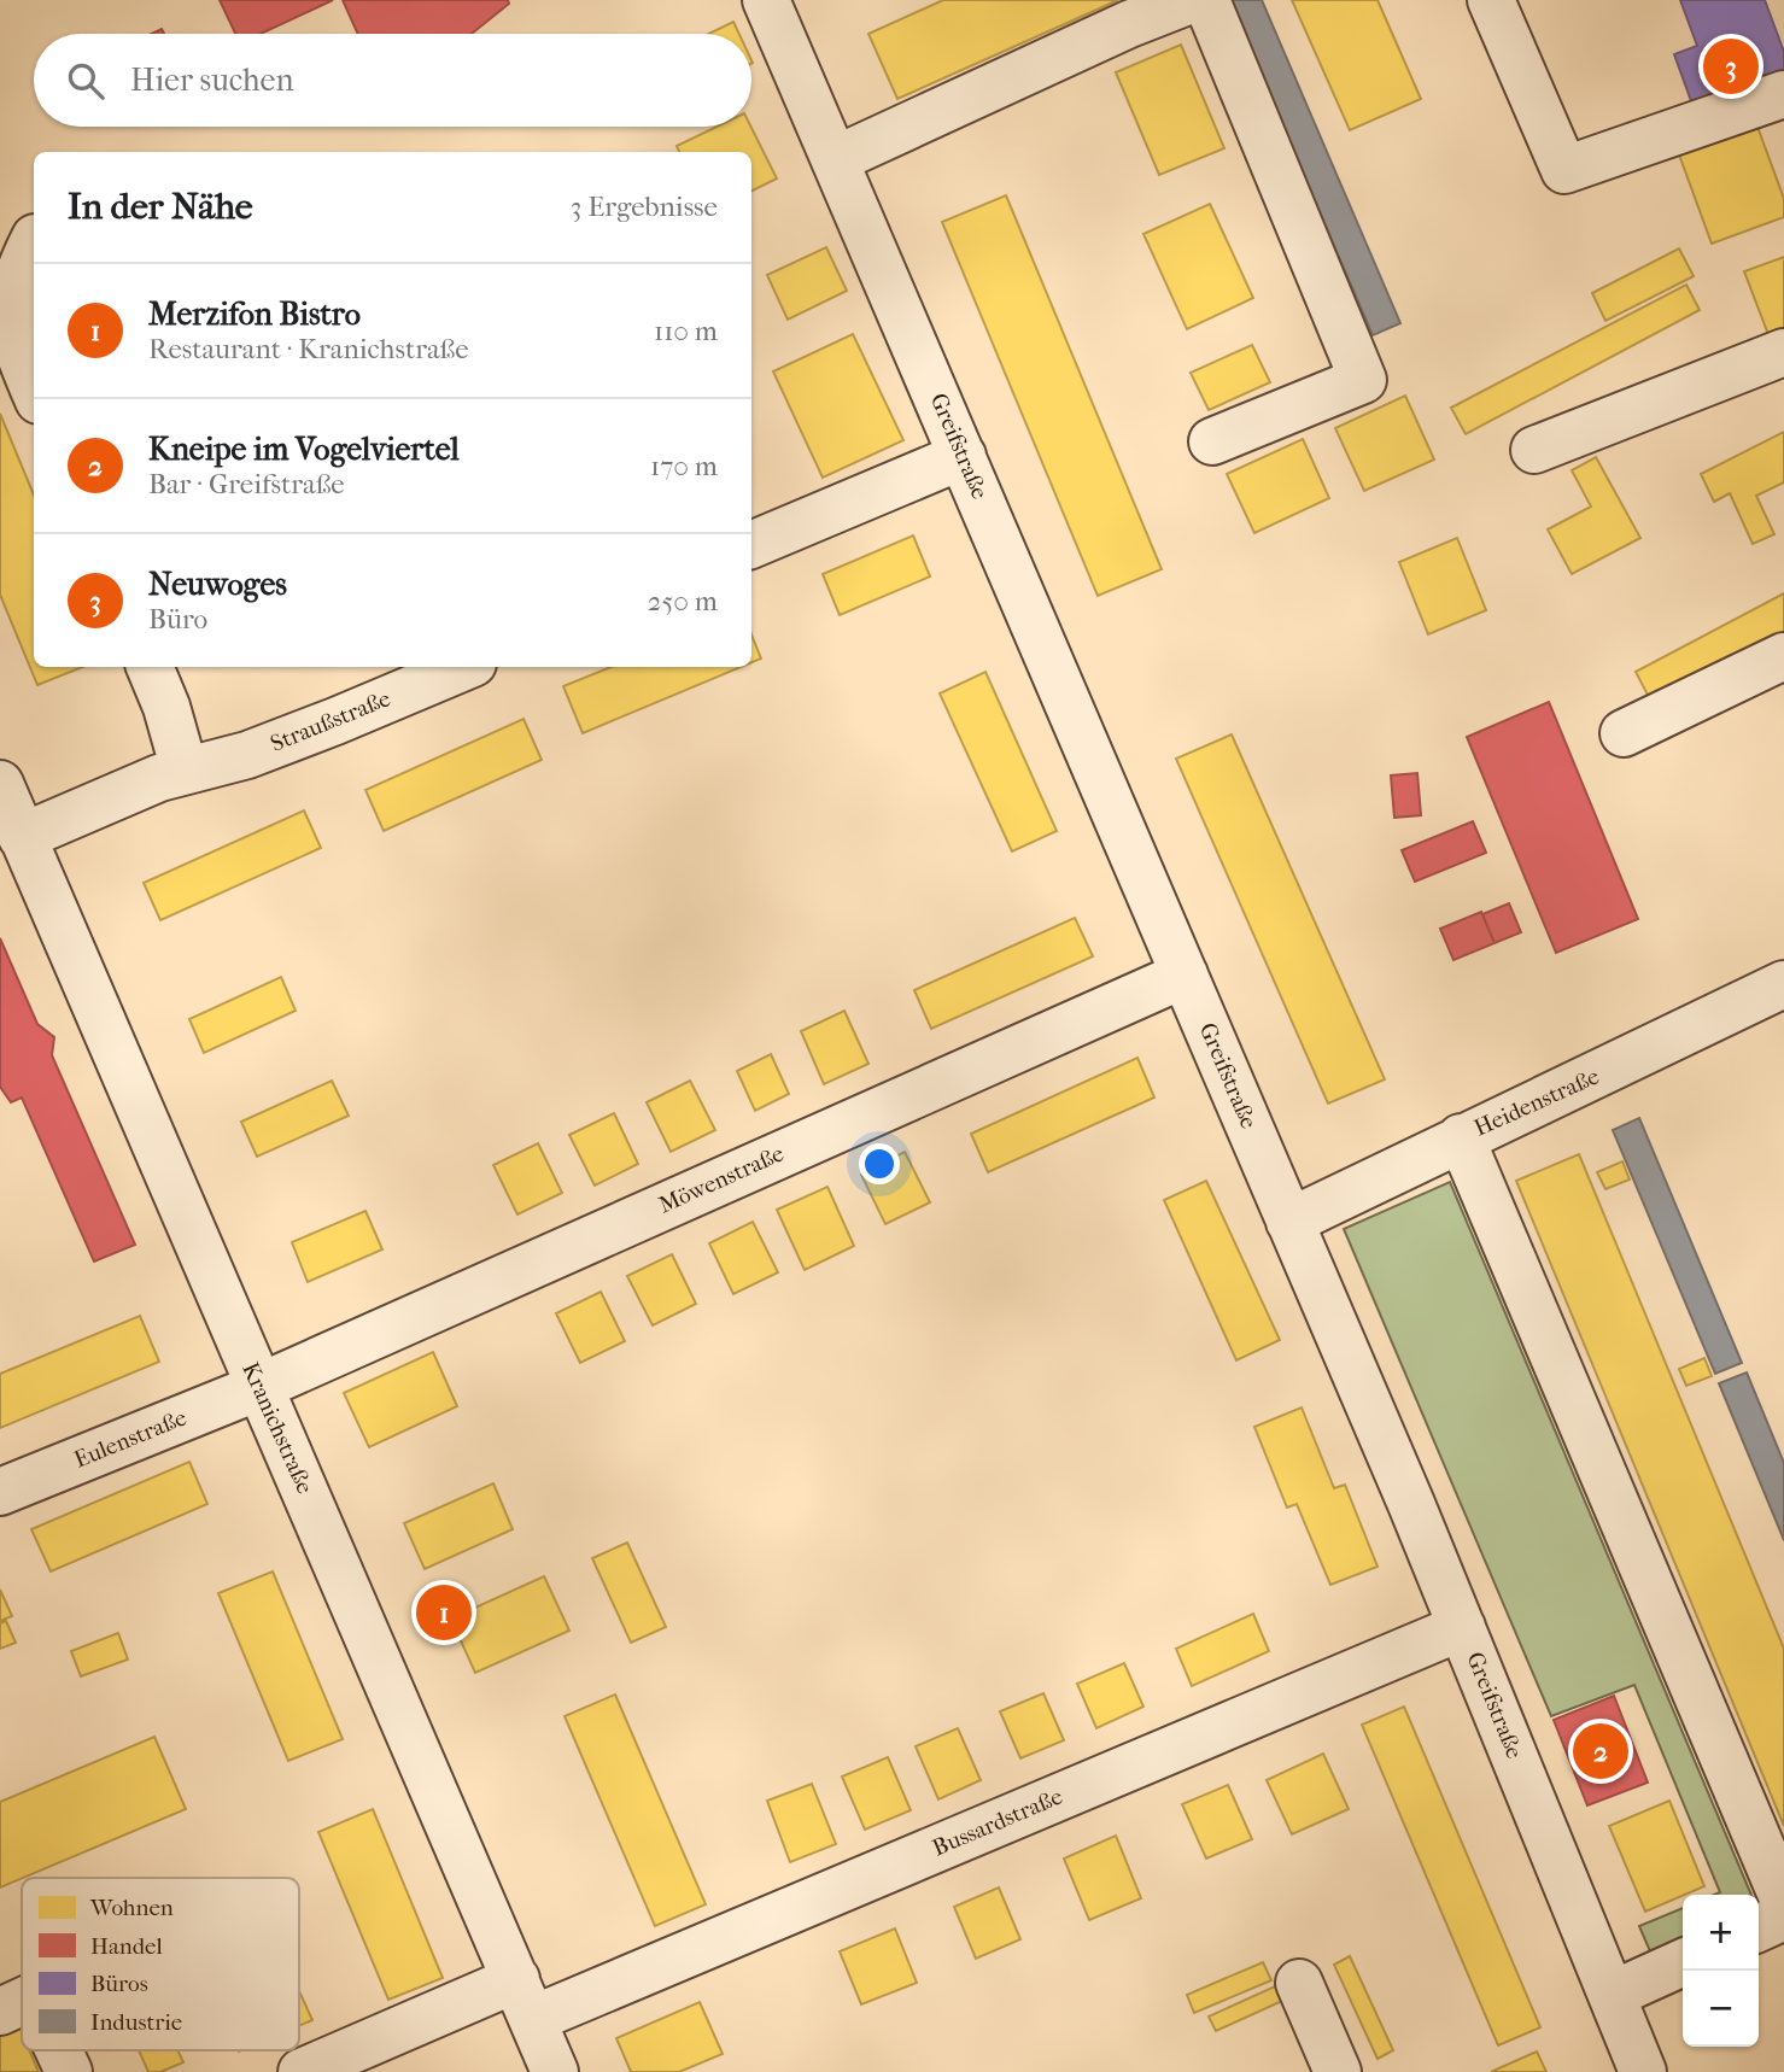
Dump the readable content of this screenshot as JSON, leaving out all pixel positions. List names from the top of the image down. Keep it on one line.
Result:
{"streets":{"street":["Greifstraße","Straußstraße","Heidenstraße","Möwenstraße","Kranichstraße","Eulenstraße","Bussardstraße"]},"crossings":[["Greifstraße","Heidenstraße"],["Greifstraße","Möwenstraße"],["Greifstraße","Bussardstraße"],["Straußstraße","Kranichstraße"],["Möwenstraße","Kranichstraße"],["Möwenstraße","Eulenstraße"],["Kranichstraße","Eulenstraße"],["Kranichstraße","Bussardstraße"]],"legend":["Wohnen","Handel","Büros","Industrie"],"page":{"pins":["3","1","2"],"search":"Hier suchen","heading":["In der Nähe","3 Ergebnisse"],"list":[{"mark":"1","name":"Merzifon Bistro","note":"Restaurant · Kranichstraße","value":"110 m"},{"mark":"2","name":"Kneipe im Vogelviertel","note":"Bar · Greifstraße","value":"170 m"},{"mark":"3","name":"Neuwoges","note":"Büro","value":"250 m"}],"map_buttons":["+","−"]}}
